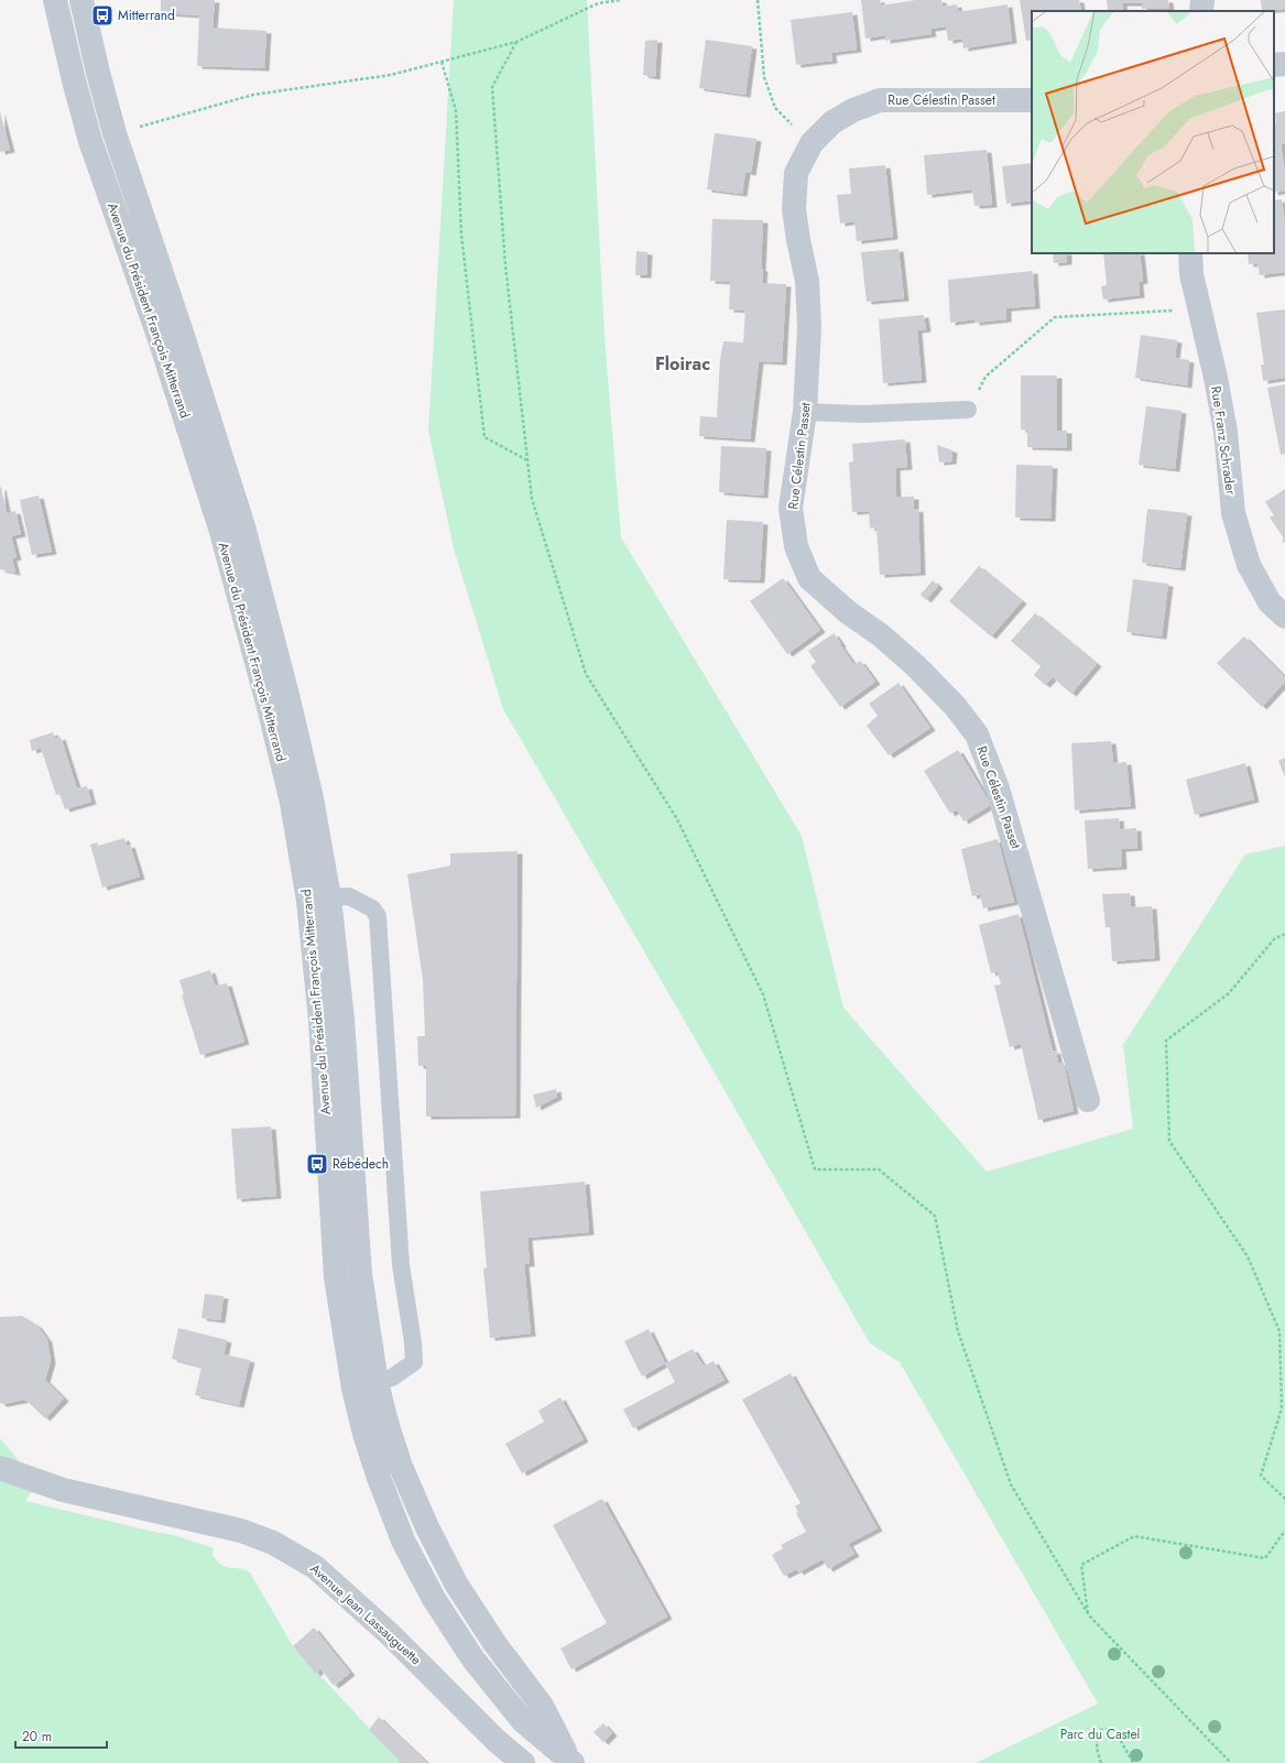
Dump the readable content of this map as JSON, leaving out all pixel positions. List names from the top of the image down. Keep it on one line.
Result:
{"streets":{"street":["Rue Célestin Passet","Avenue du Président François Mitterrand","Rue Franz Schrader","Avenue Jean Lassauguette"]},"districts":["Floirac"],"parks":["Parc du Castel"],"places":{"bus stop":["Mitterrand","Rébédech"]},"scale_bar":"20 m"}
